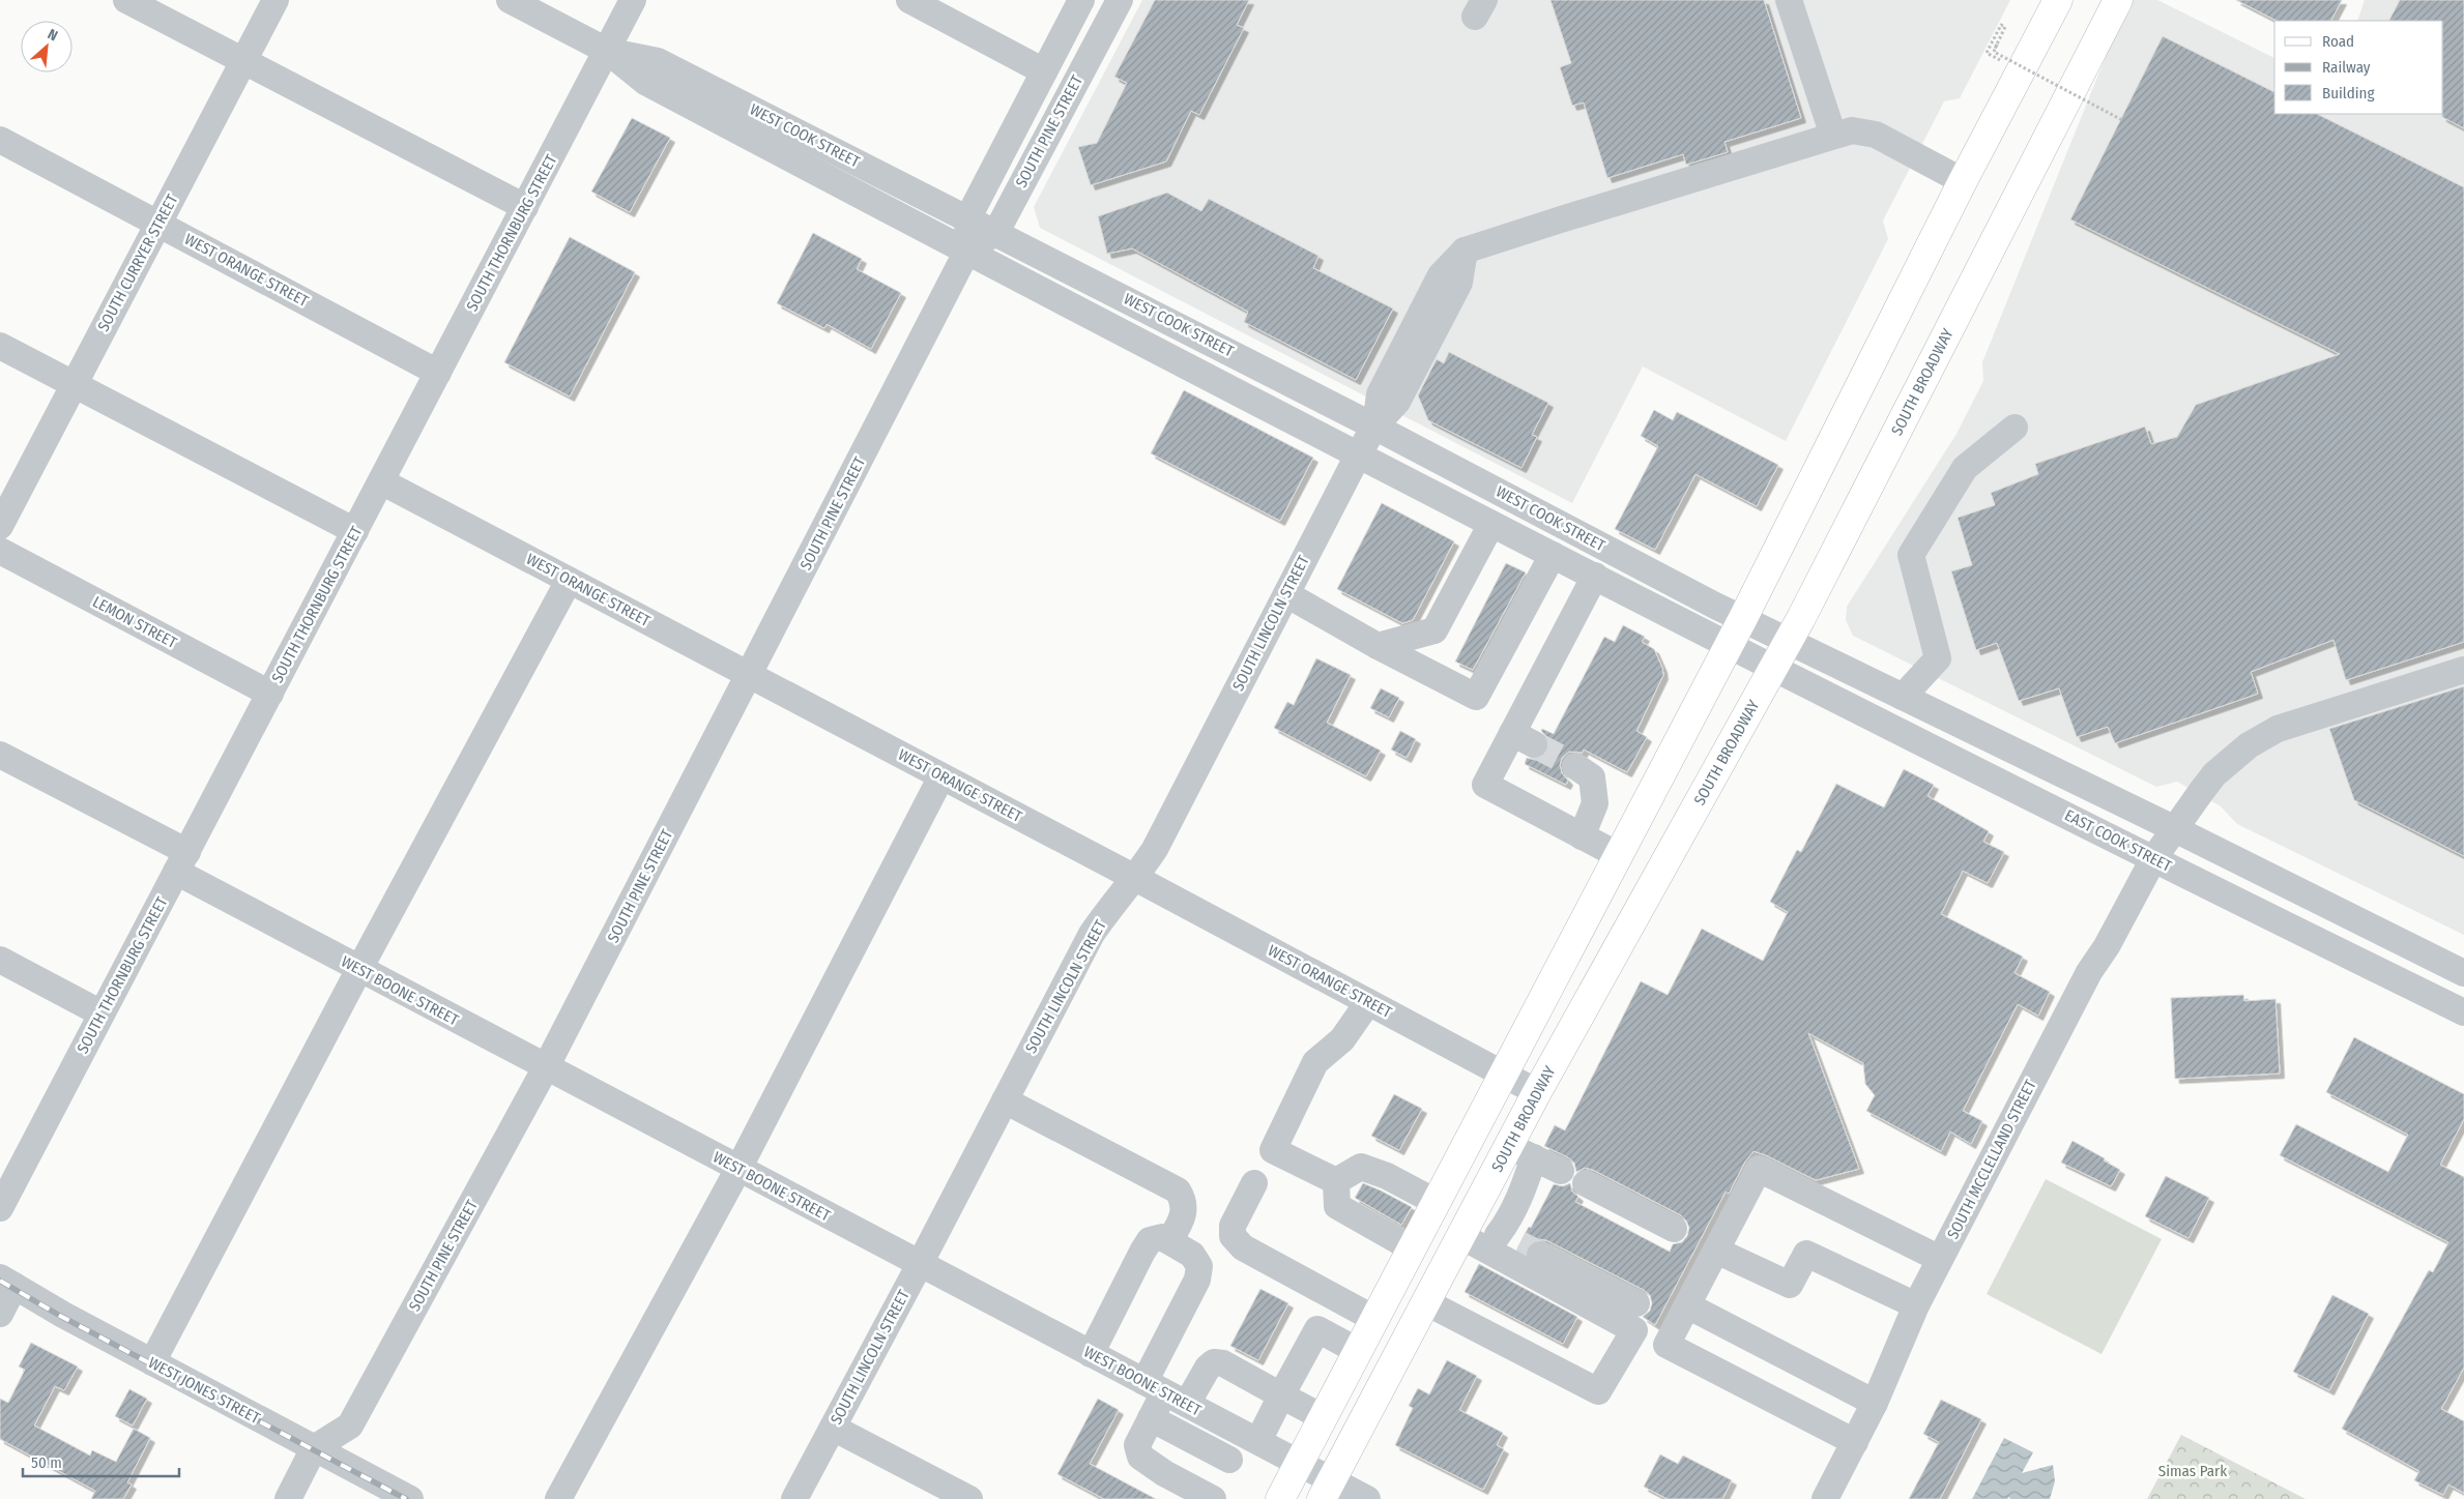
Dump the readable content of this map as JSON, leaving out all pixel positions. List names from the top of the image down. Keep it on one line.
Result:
{"streets":{"main road":["SOUTH BROADWAY"],"street":["SOUTH PINE STREET","WEST COOK STREET","SOUTH THORNBURG STREET","SOUTH CURRYER STREET","WEST ORANGE STREET","LEMON STREET","SOUTH LINCOLN STREET","EAST COOK STREET","WEST BOONE STREET","SOUTH MCCLELLAND STREET","WEST JONES STREET"]},"crossings":[["SOUTH PINE STREET","WEST COOK STREET"],["SOUTH PINE STREET","WEST ORANGE STREET"],["SOUTH PINE STREET","WEST BOONE STREET"],["SOUTH PINE STREET","WEST JONES STREET"],["WEST COOK STREET","SOUTH THORNBURG STREET"],["WEST COOK STREET","SOUTH BROADWAY"],["WEST COOK STREET","SOUTH LINCOLN STREET"],["WEST COOK STREET","EAST COOK STREET"],["SOUTH THORNBURG STREET","WEST ORANGE STREET"],["SOUTH THORNBURG STREET","LEMON STREET"],["SOUTH THORNBURG STREET","WEST BOONE STREET"],["SOUTH CURRYER STREET","WEST ORANGE STREET"],["WEST ORANGE STREET","SOUTH BROADWAY"],["WEST ORANGE STREET","SOUTH LINCOLN STREET"],["SOUTH BROADWAY","EAST COOK STREET"],["SOUTH BROADWAY","WEST BOONE STREET"],["SOUTH LINCOLN STREET","WEST BOONE STREET"],["EAST COOK STREET","SOUTH MCCLELLAND STREET"]],"parks":["Simas Park"],"legend":["Road","Railway","Building"],"scale_bar":"50 m","north":"top right"}
